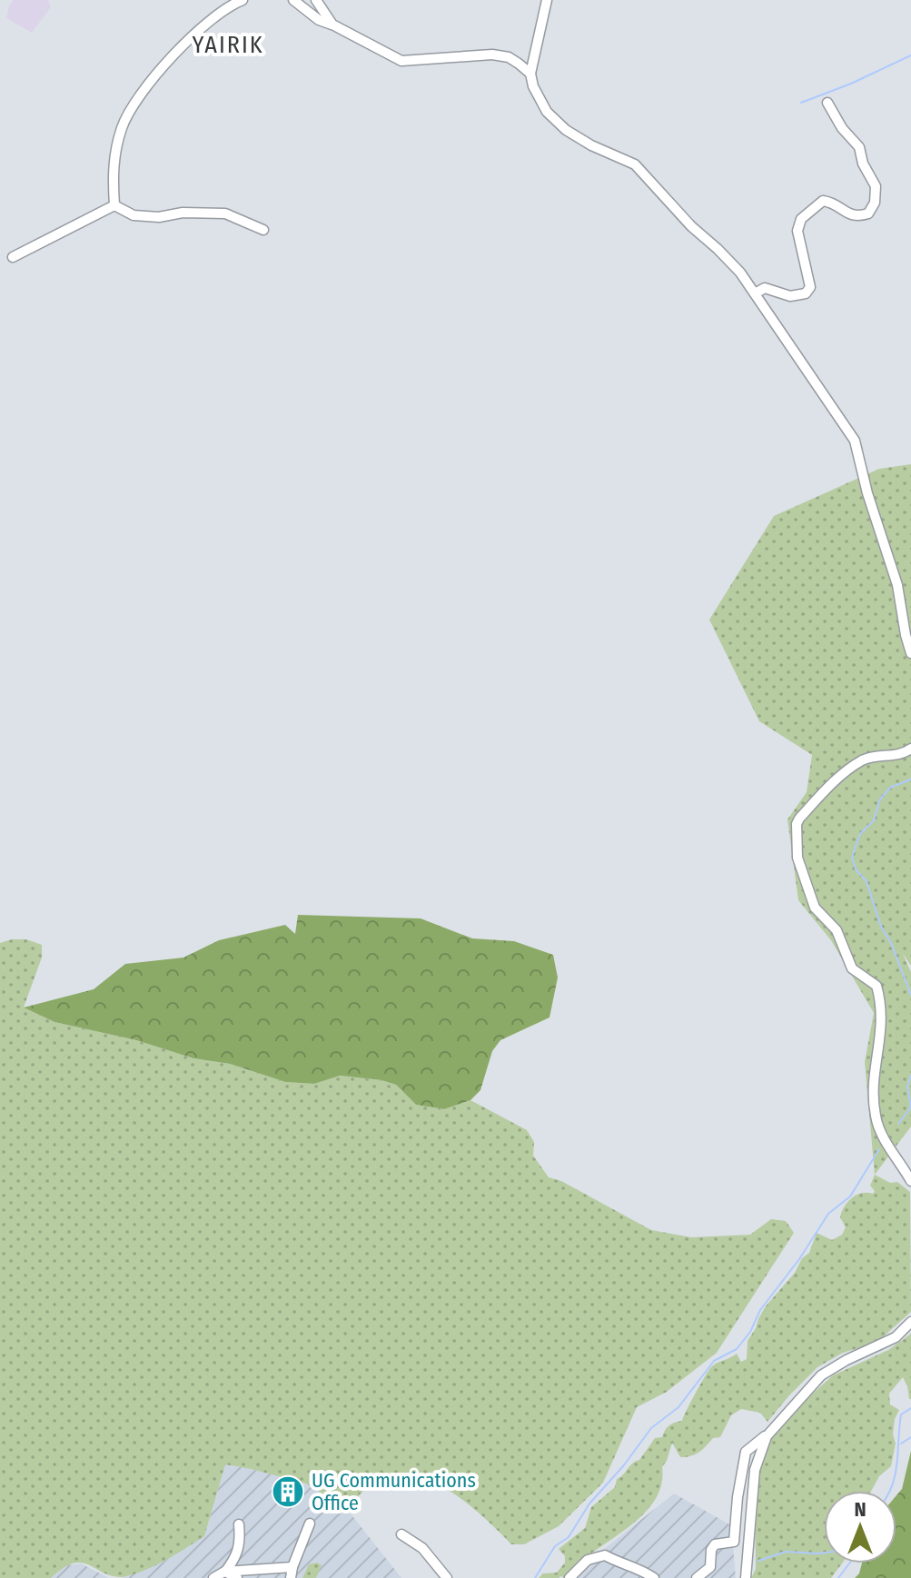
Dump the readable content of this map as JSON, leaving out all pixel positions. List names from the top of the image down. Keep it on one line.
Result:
{"districts":["YAIRIK"],"places":{"building":["UG Communications Office"]},"north":"top"}
